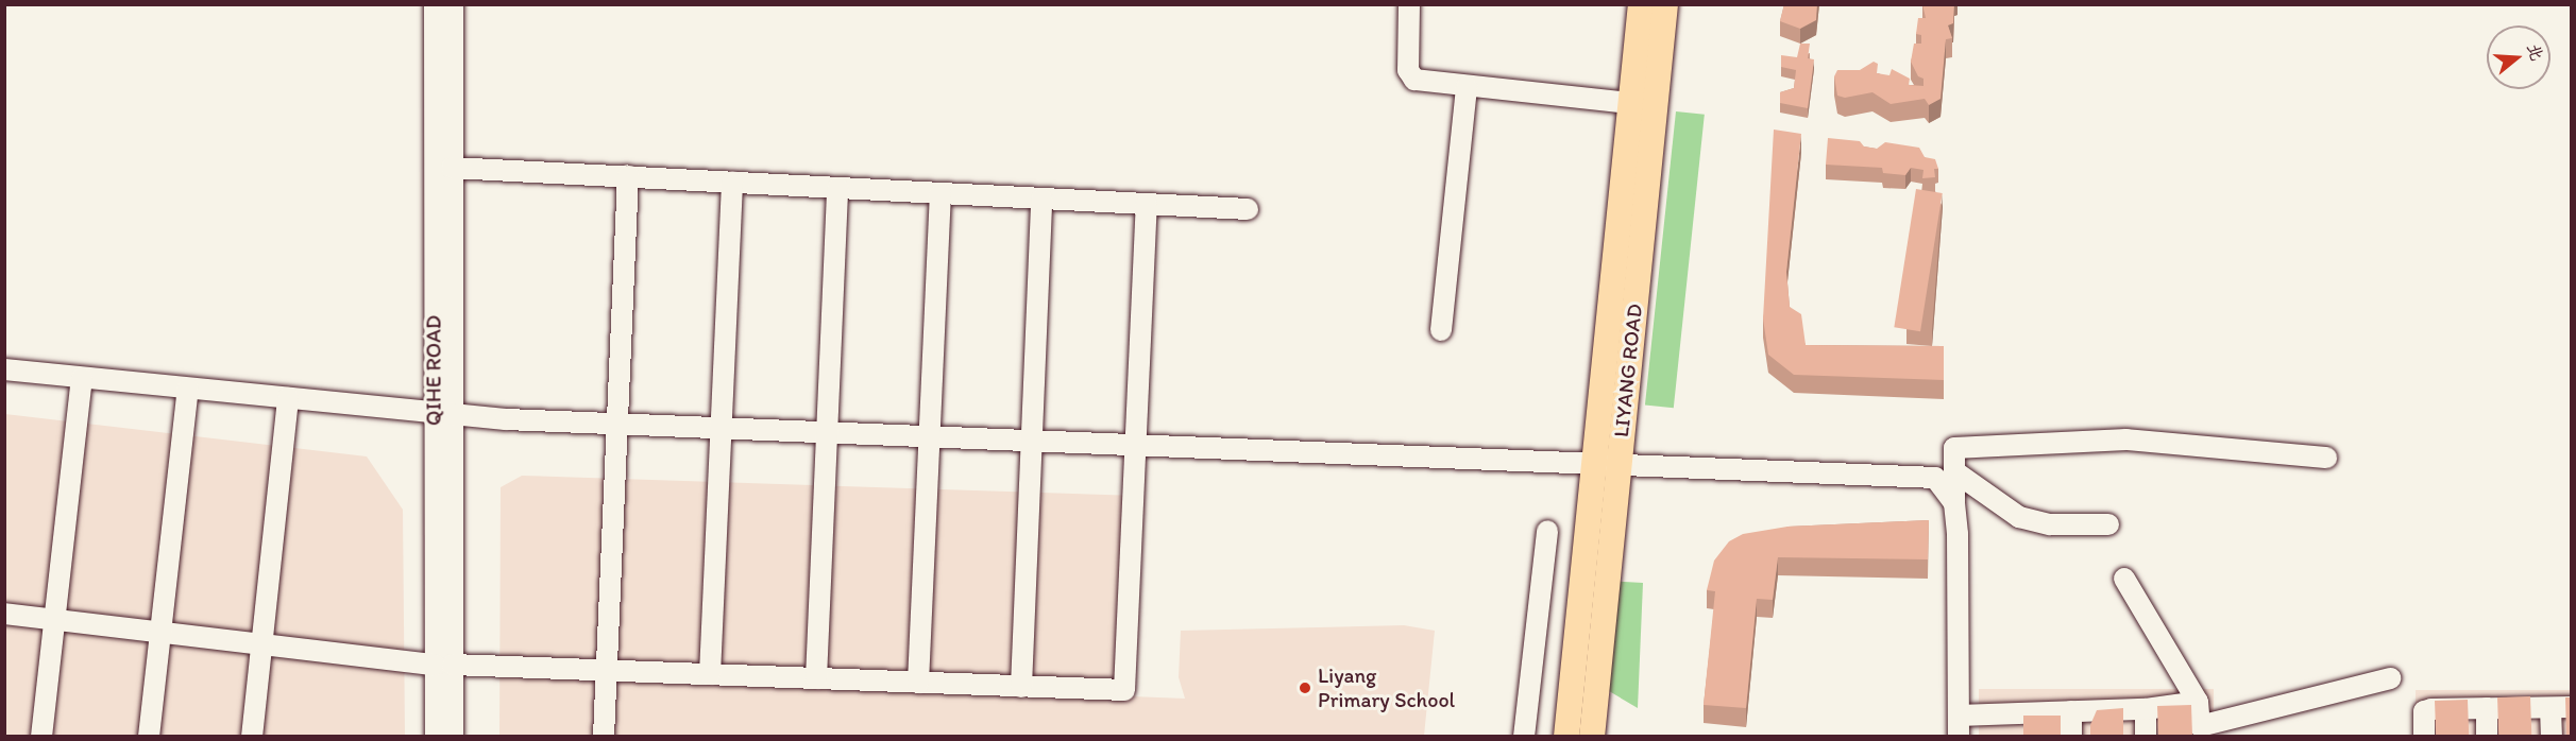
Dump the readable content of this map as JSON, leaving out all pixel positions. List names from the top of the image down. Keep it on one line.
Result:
{"streets":{"main road":["LIYANG ROAD"],"street":["QIHE ROAD"]},"places":["Liyang Primary School"],"north":"right"}
